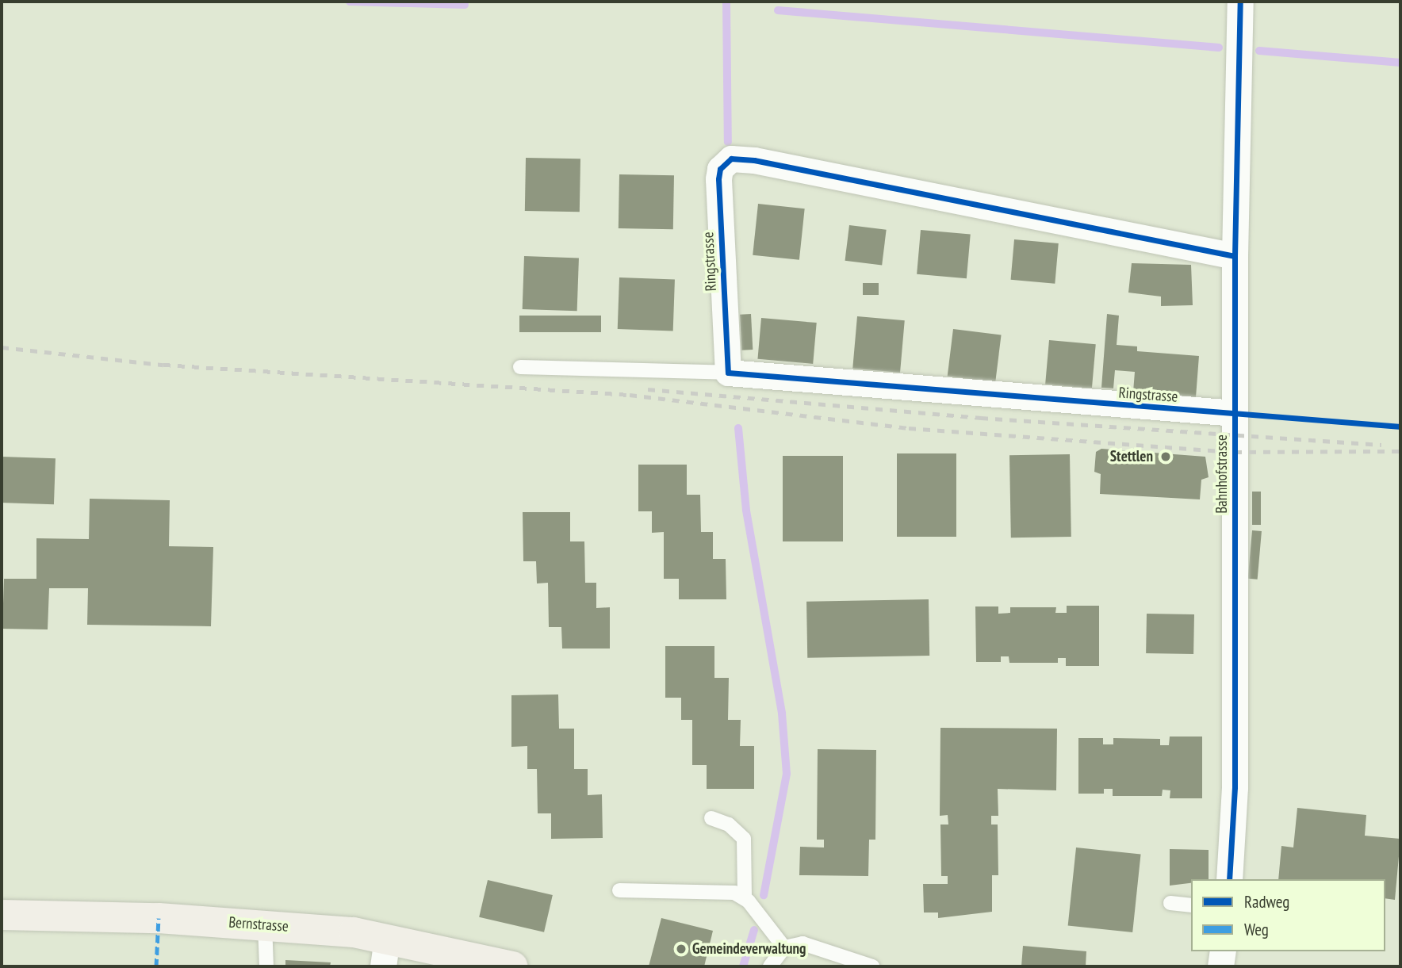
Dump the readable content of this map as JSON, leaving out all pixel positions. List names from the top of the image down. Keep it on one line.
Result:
{"streets":{"main road":["Bernstrasse"],"street":["Ringstrasse","Bahnhofstrasse"]},"crossings":[["Ringstrasse","Bahnhofstrasse"]],"places":["Stettlen","Gemeindeverwaltung"],"legend":["Radweg","Weg"]}
